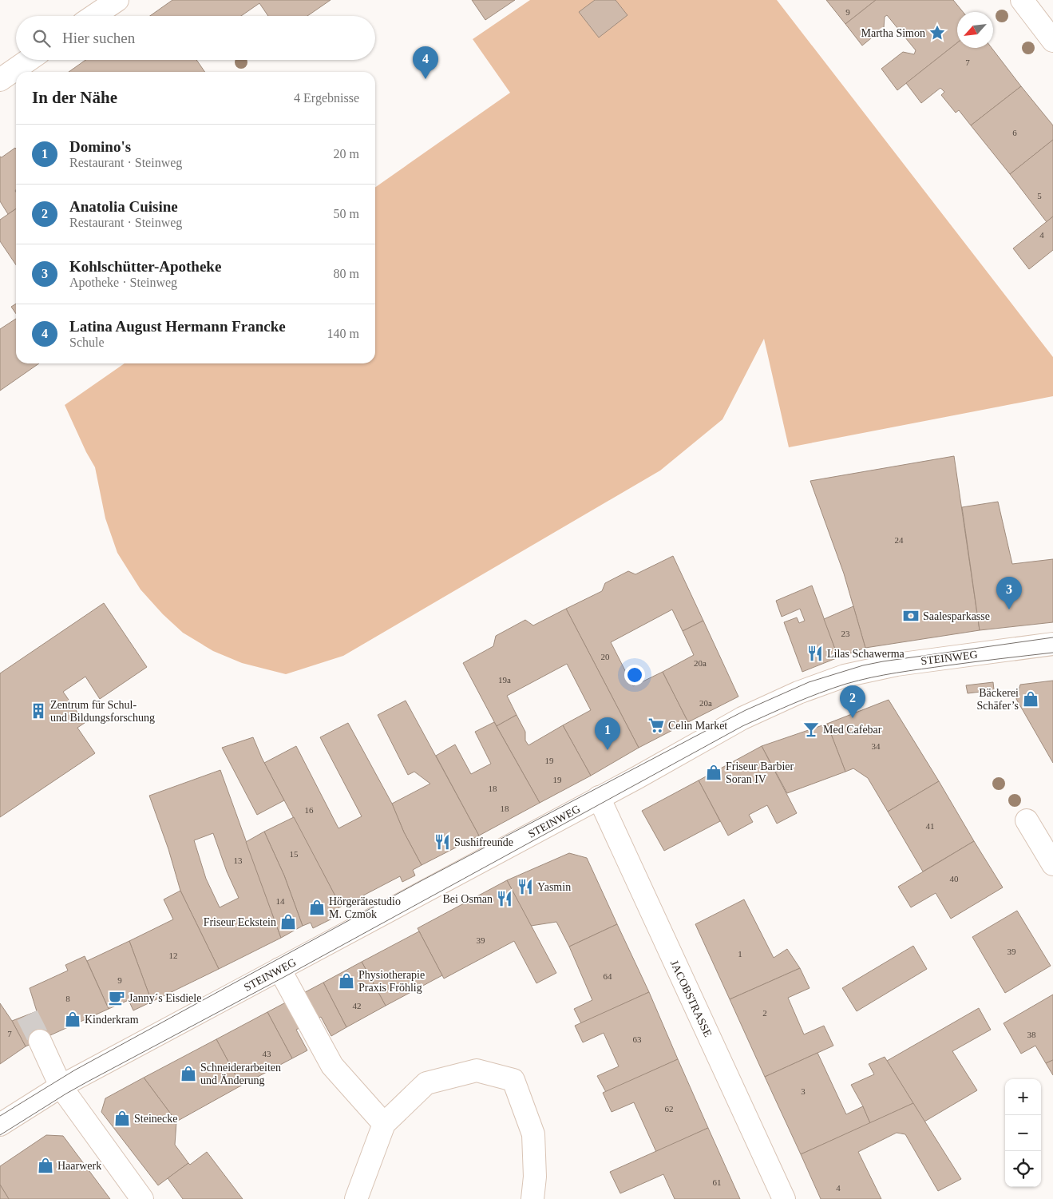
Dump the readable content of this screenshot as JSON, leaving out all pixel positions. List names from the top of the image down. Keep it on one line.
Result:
{"streets":{"street":["STEINWEG","JACOBSTRASSE"]},"crossings":[["STEINWEG","JACOBSTRASSE"]],"places":{"place":["Martha Simon"],"bank":["Saalesparkasse"],"restaurant":["Lilas Schawerma","Sushifreunde","Yasmin","Bei Osman"],"shop":["Bäckerei Schäfer’s","Friseur Barbier Soran IV","Hörgerätestudio M. Czmok","Friseur Eckstein","Physiotherapie Praxis Fröhlig","Kinderkram","Schneiderarbeiten und Änderung","Steinecke","Haarwerk"],"building":["Zentrum für Schul- und Bildungsforschung"],"supermarket":["Celin Market"],"bar":["Med Cafebar"],"cafe":["Janny´s Eisdiele"]},"house_numbers":["9","7","6","5","4","24","23","20","20a","19a","20a","34","19","19","18","18","16","41","15","13","40","14","39","39","1","12","64","9","8","42","2","7","38","63","43","3","62","61","4"],"north":"bottom left","page":{"search":"Hier suchen","pins":["4","3","2","1"],"heading":["In der Nähe","4 Ergebnisse"],"list":[{"mark":"1","name":"Domino's","note":"Restaurant · Steinweg","value":"20 m"},{"mark":"2","name":"Anatolia Cuisine","note":"Restaurant · Steinweg","value":"50 m"},{"mark":"3","name":"Kohlschütter-Apotheke","note":"Apotheke · Steinweg","value":"80 m"},{"mark":"4","name":"Latina August Hermann Francke","note":"Schule","value":"140 m"}],"map_buttons":["+","−"]}}
